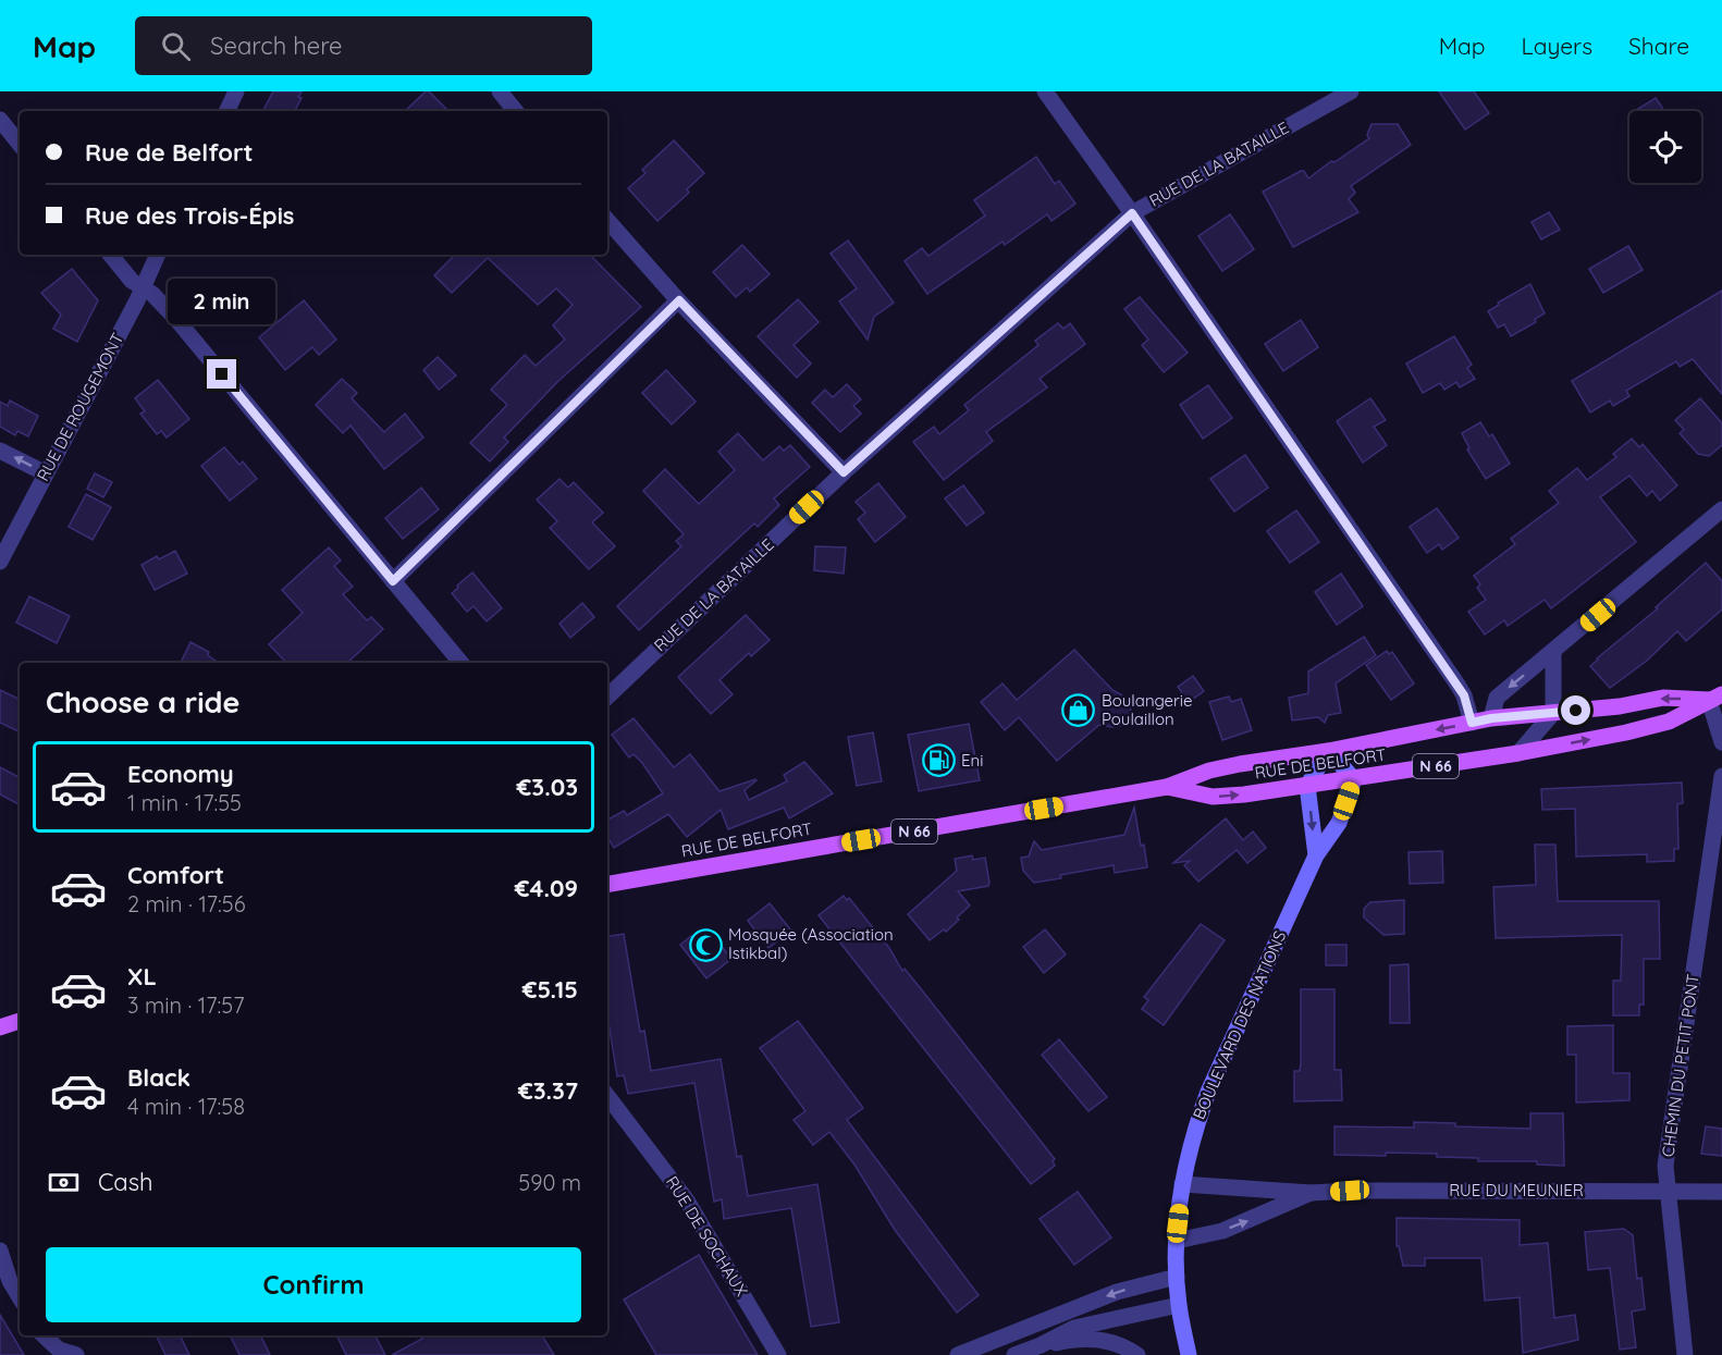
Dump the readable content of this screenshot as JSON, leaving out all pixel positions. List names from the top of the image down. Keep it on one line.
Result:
{"streets":{"main road":["RUE DE BELFORT","N 66","BOULEVARD DES NATIONS"],"street":["RUE DE LA BATAILLE","RUE DE ROUGEMONT","CHEMIN DU PETIT PONT","RUE DU MEUNIER","RUE DE SOCHAUX"]},"crossings":[["RUE DE BELFORT","BOULEVARD DES NATIONS"],["BOULEVARD DES NATIONS","RUE DU MEUNIER"],["CHEMIN DU PETIT PONT","RUE DU MEUNIER"]],"places":{"shop":["Boulangerie Poulaillon"],"fuel station":["Eni"],"mosque":["Mosquée (Association Istikbal)"]},"page":{"header":"Map","search":"Search here","nav":["Map","Layers","Share"],"banner":["Rue de Belfort","Rue des Trois-Épis"],"bubble":"2 min","heading":"Choose a ride","list":[{"name":"Economy","note":"1 min · 17:55","value":"€3.03"},{"name":"Comfort","note":"2 min · 17:56","value":"€4.09"},{"name":"XL","note":"3 min · 17:57","value":"€5.15"},{"name":"Black","note":"4 min · 17:58","value":"€3.37"}],"pay":["Cash","590 m"],"buttons":"Confirm"}}
